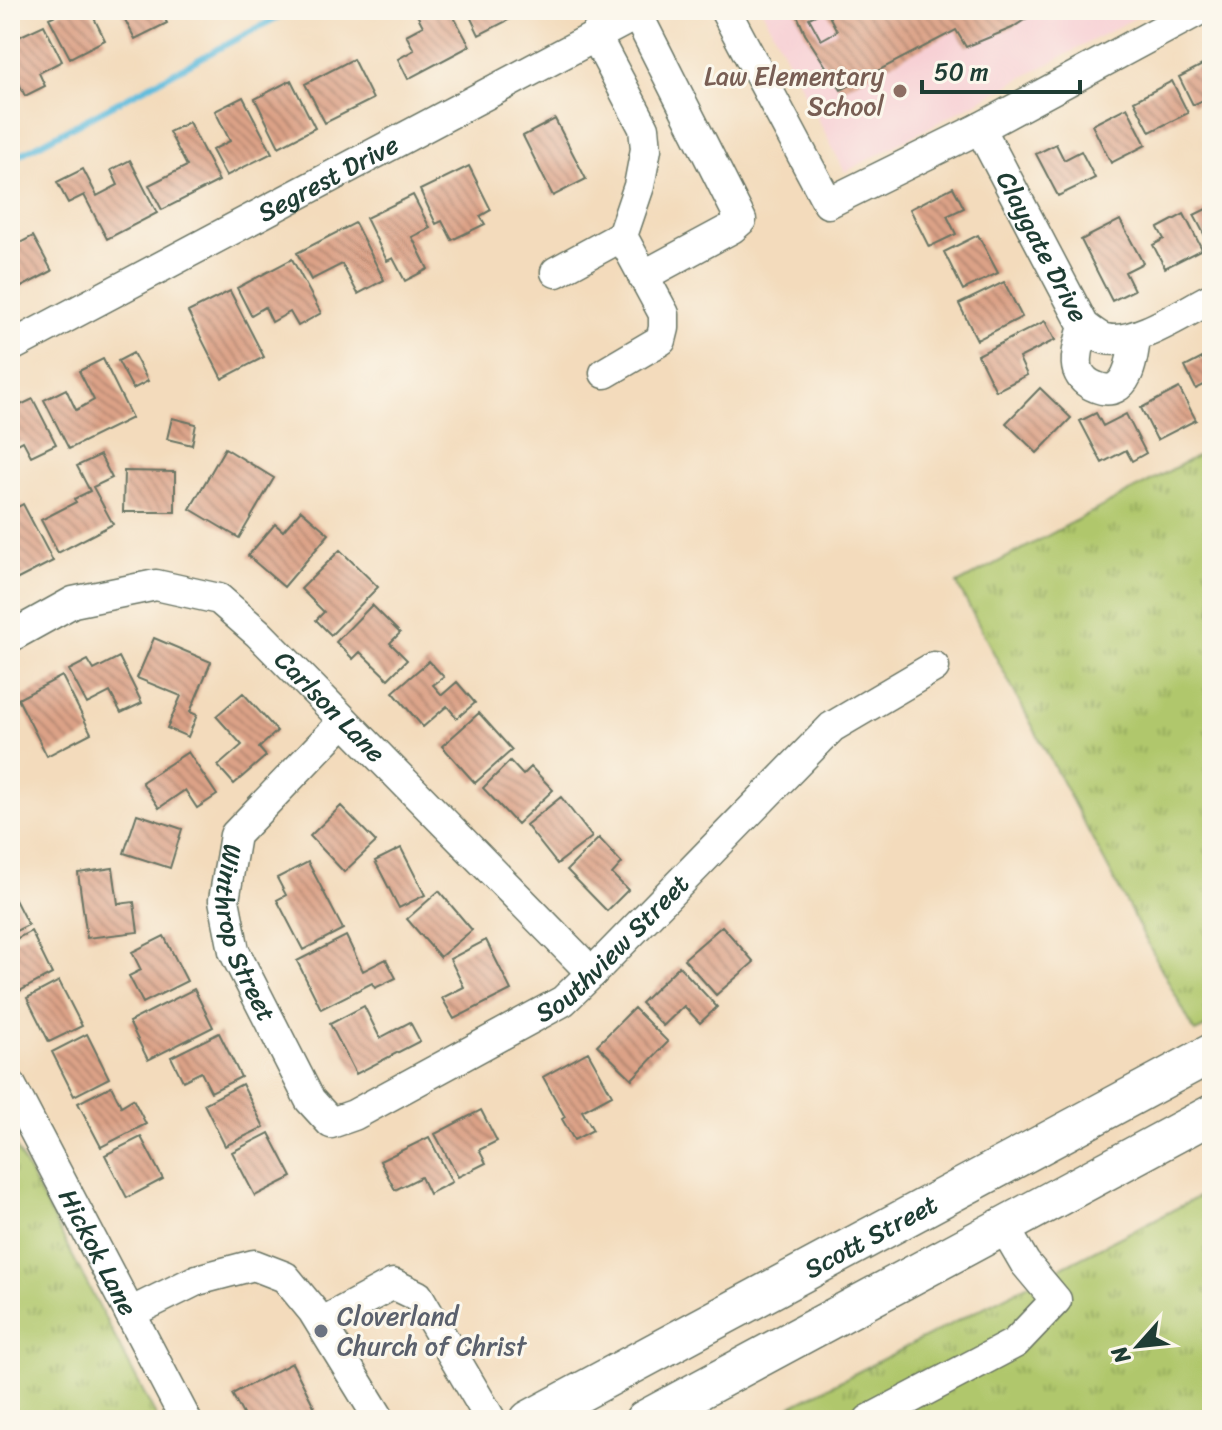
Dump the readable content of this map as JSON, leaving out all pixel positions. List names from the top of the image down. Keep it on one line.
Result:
{"streets":{"main road":["Scott Street"],"street":["Segrest Drive","Claygate Drive","Carlson Lane","Winthrop Street","Southview Street","Hickok Lane"]},"crossings":[["Carlson Lane","Winthrop Street"],["Carlson Lane","Southview Street"],["Winthrop Street","Southview Street"]],"places":["Law Elementary School","Cloverland Church of Christ"],"scale_bar":"50 m","north":"bottom left"}
